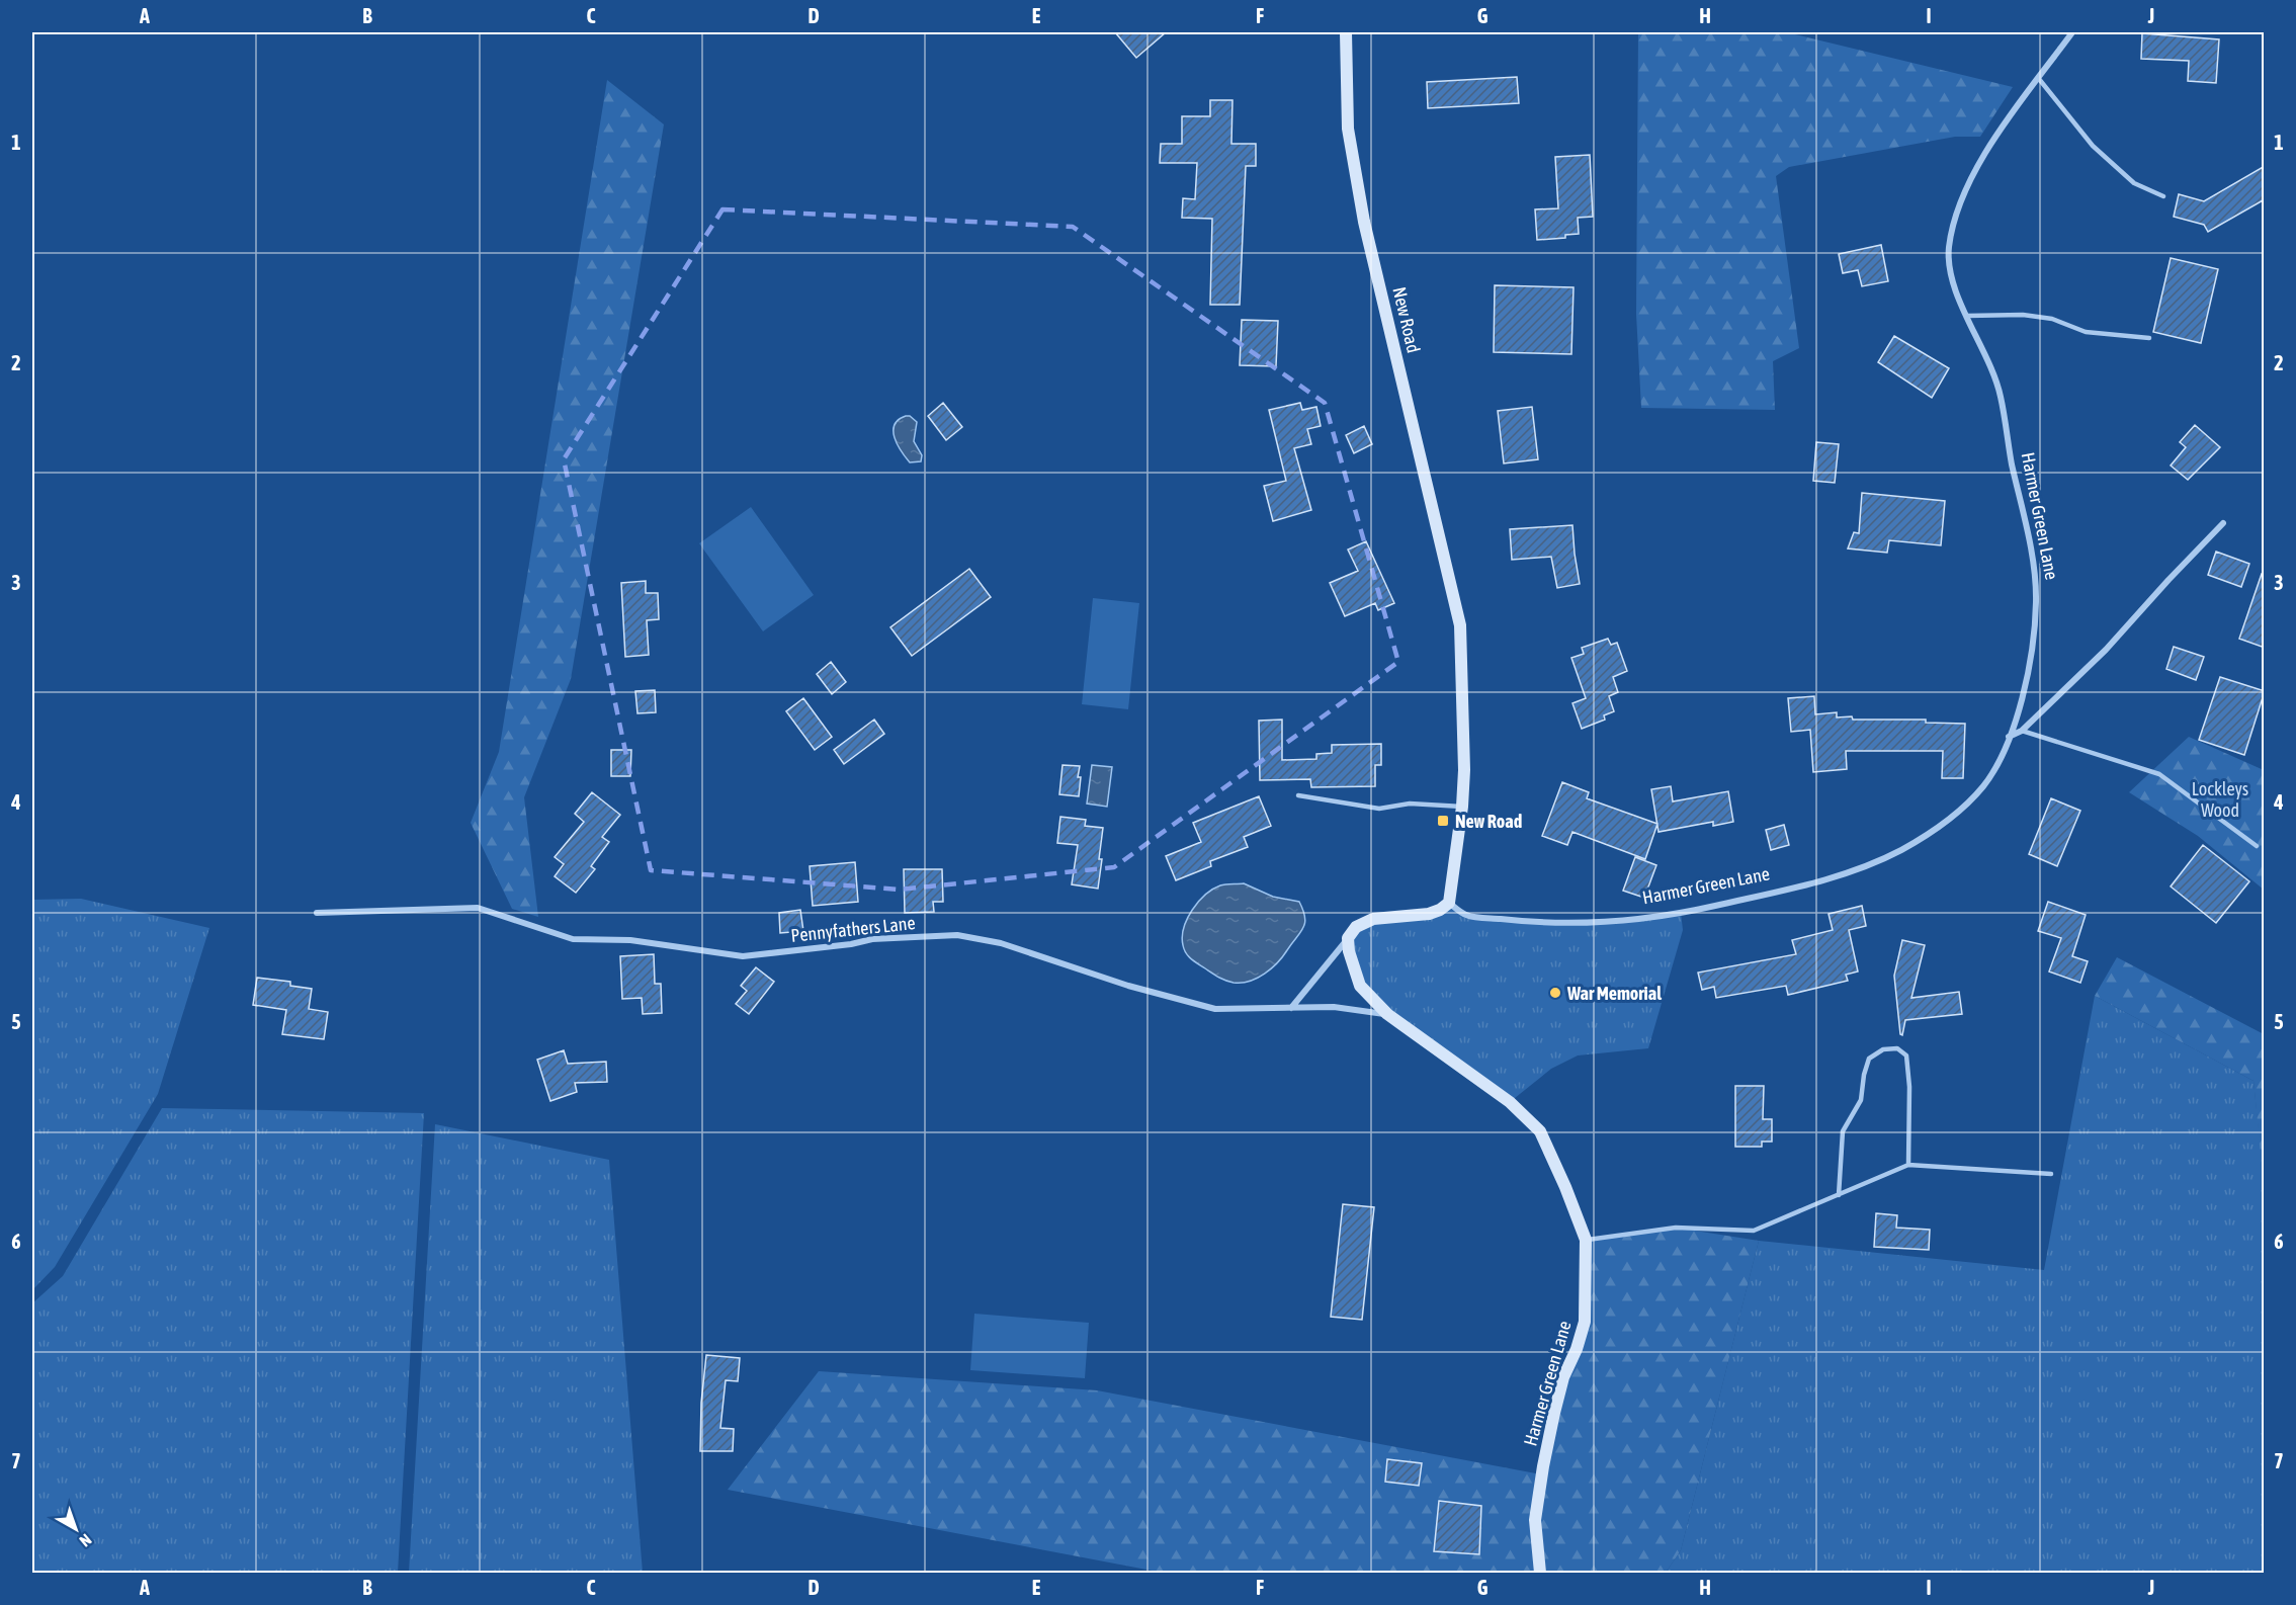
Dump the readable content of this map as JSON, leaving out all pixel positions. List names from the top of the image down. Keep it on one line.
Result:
{"streets":{"street":["New Road","Harmer Green Lane","Pennyfathers Lane"]},"crossings":[["New Road","Harmer Green Lane"],["Harmer Green Lane","Pennyfathers Lane"]],"parks":["Lockleys Wood"],"places":{"transit":["New Road"],"other":["War Memorial"]},"north":"bottom right","grid":{"columns":["A","B","C","D","E","F","G","H","I","J"],"rows":["1","2","3","4","5","6","7"]}}
